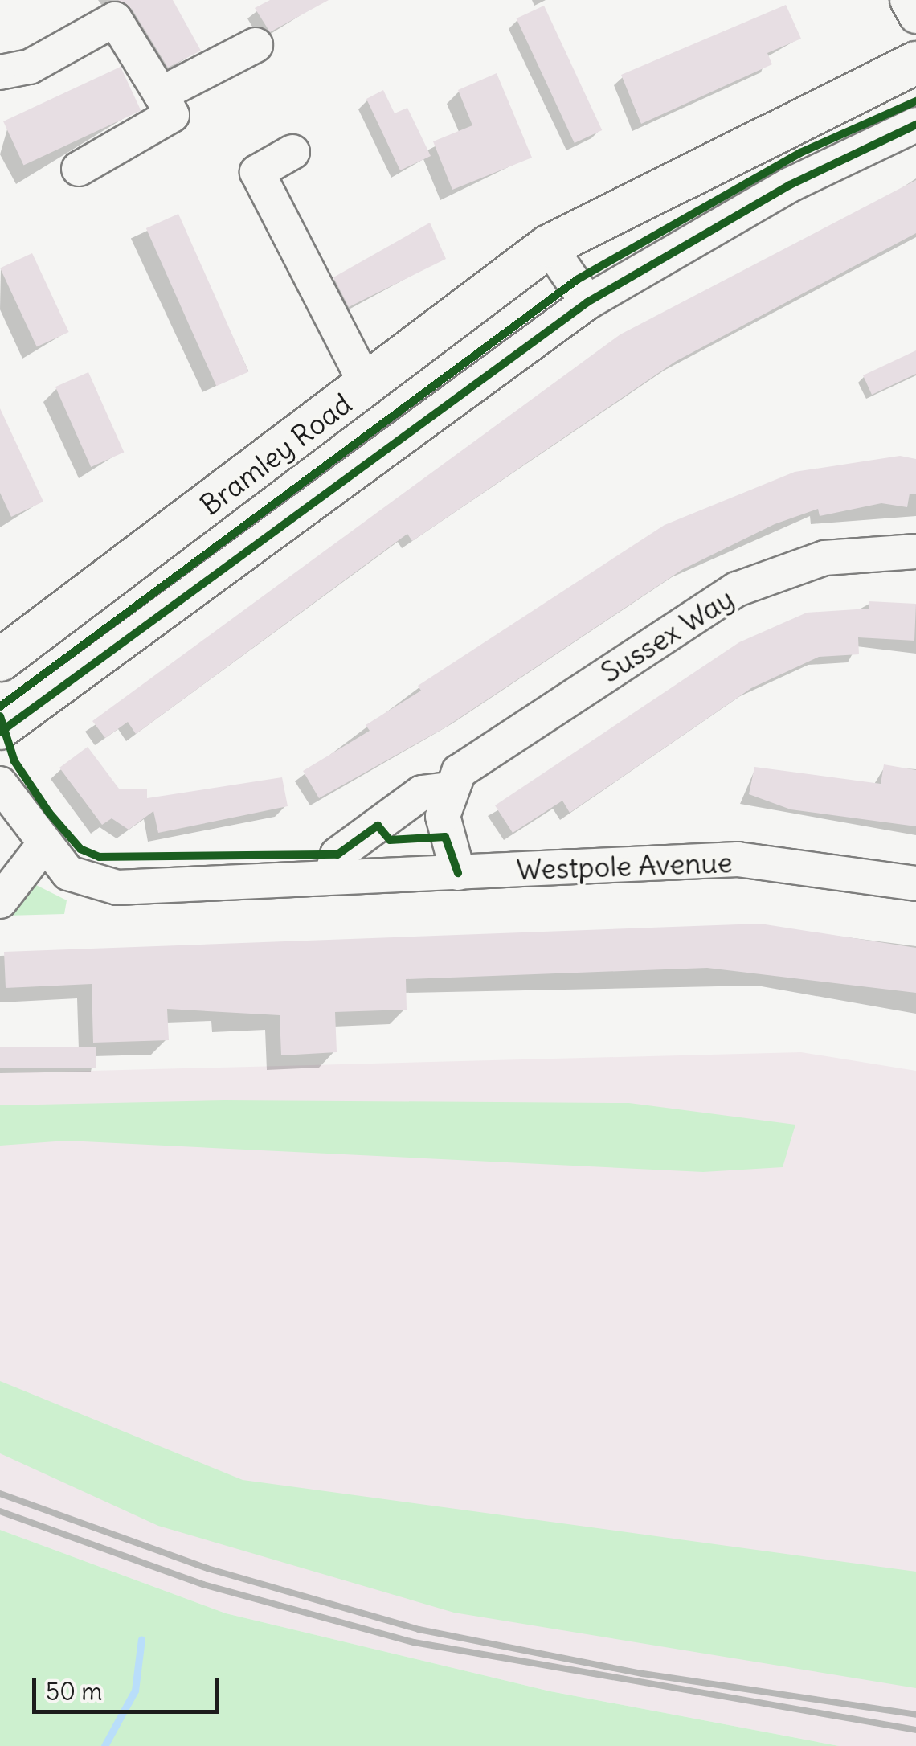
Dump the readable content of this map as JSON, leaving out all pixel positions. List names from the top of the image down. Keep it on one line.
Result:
{"streets":{"main road":["Bramley Road"],"street":["Sussex Way","Westpole Avenue"]},"scale_bar":"50 m"}
